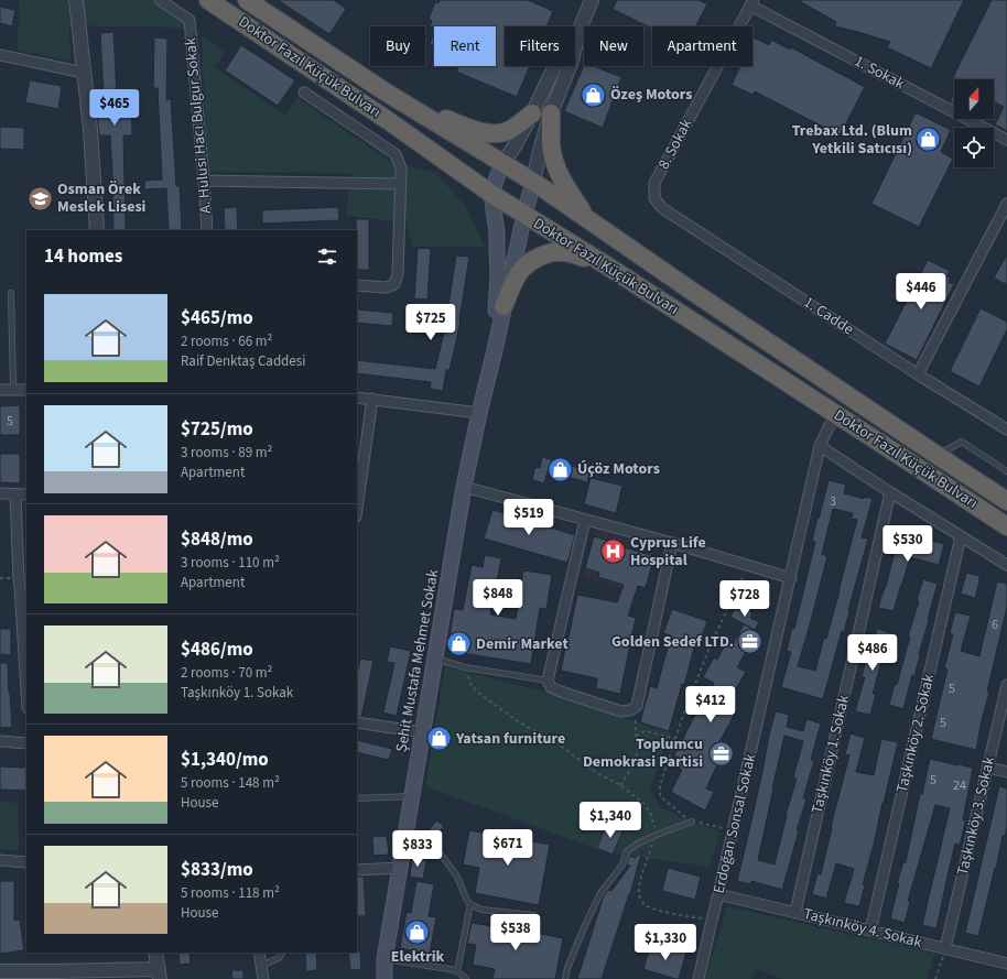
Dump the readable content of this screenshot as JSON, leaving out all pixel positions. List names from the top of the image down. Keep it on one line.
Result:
{"streets":{"highway":["Doktor Fazıl Küçük Bulvarı"],"main road":["Şehit Mustafa Mehmet Sokak"],"street":["1. Sokak","A. Hulusi Hacı Bulgur Sokak","8. Sokak","1. Cadde","Taşkınköy 2. Sokak","Taşkınköy 1. Sokak","Taşkınköy 3. Sokak","Erdoğan Sonsal Sokak","Taşkınköy 4. Sokak"]},"crossings":[["Doktor Fazıl Küçük Bulvarı","Şehit Mustafa Mehmet Sokak"],["Doktor Fazıl Küçük Bulvarı","Erdoğan Sonsal Sokak"],["1. Sokak","8. Sokak"],["8. Sokak","1. Cadde"],["Taşkınköy 2. Sokak","Taşkınköy 4. Sokak"],["Taşkınköy 1. Sokak","Taşkınköy 4. Sokak"],["Taşkınköy 3. Sokak","Taşkınköy 4. Sokak"],["Erdoğan Sonsal Sokak","Taşkınköy 4. Sokak"]],"places":{"shop":["Özeş Motors","Trebax Ltd. (Blum Yetkili Satıcısı)","Úçöz Motors","Demir Market","Yatsan furniture","Elektrik"],"school or university":["Osman Örek Meslek Lisesi"],"hospital":["Cyprus Life Hospital"],"office":["Golden Sedef LTD.","Toplumcu Demokrasi Partisi"]},"house_numbers":["5","3","6","5","5","5","24"],"north":"top","page":{"chip":["Buy","Rent","Filters","New","Apartment"],"price":["$465","$446","$725","$519","$530","$848","$728","$486","$412","$1,340","$671","$833","$538","$1,330"],"heading":"14 homes","list":[{"name":"$465/mo","note":"2 rooms · 66 m² · Raif Denktaş Caddesi"},{"name":"$725/mo","note":"3 rooms · 89 m² · Apartment"},{"name":"$848/mo","note":"3 rooms · 110 m² · Apartment"},{"name":"$486/mo","note":"2 rooms · 70 m² · Taşkınköy 1. Sokak"},{"name":"$1,340/mo","note":"5 rooms · 148 m² · House"},{"name":"$833/mo","note":"5 rooms · 118 m² · House"}]}}
